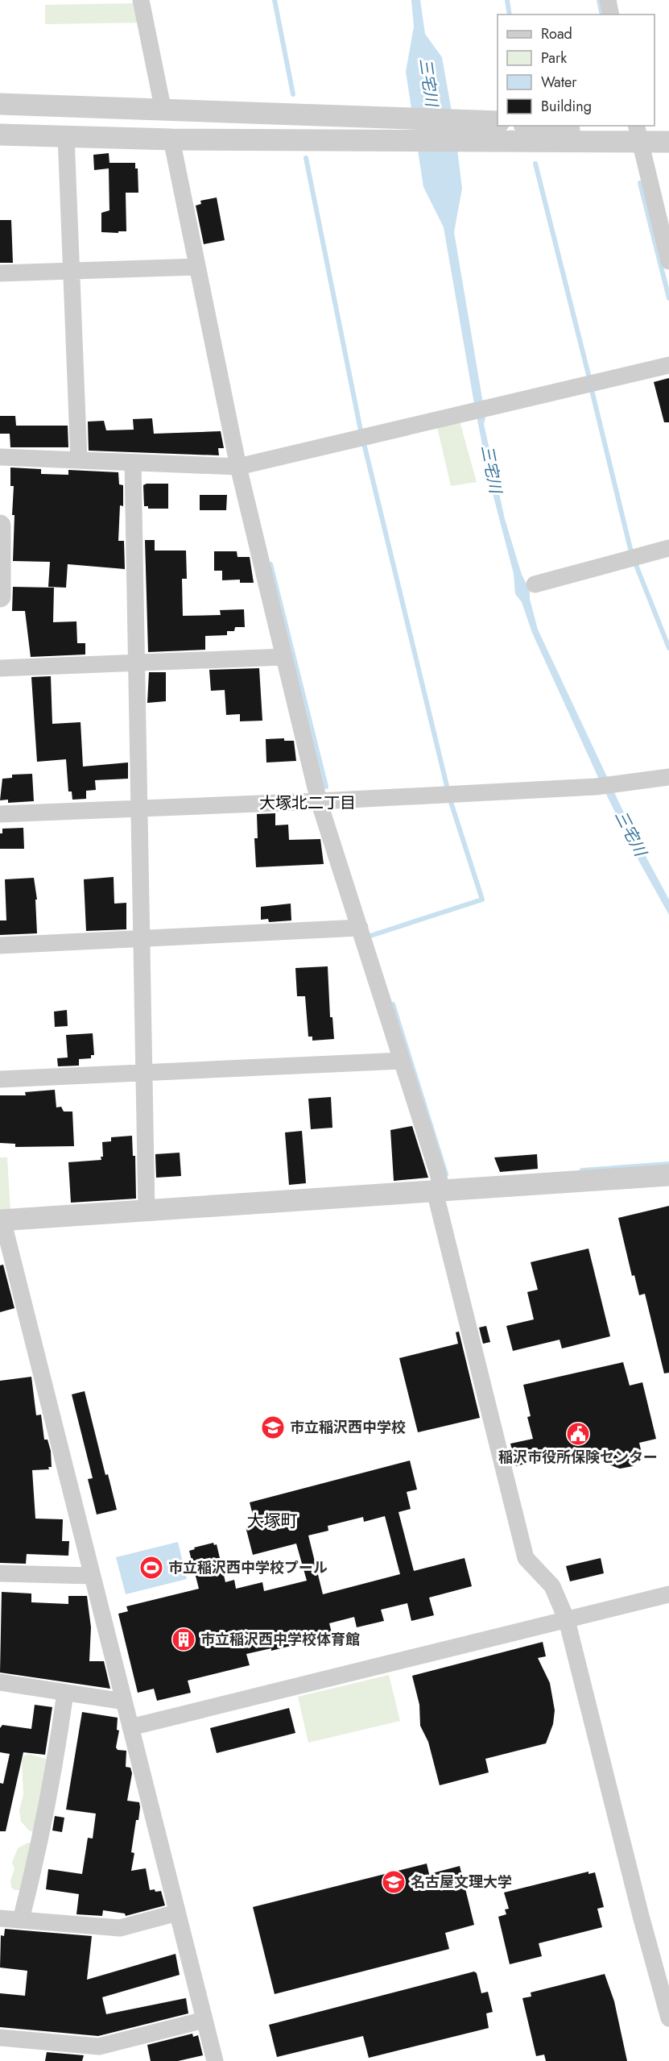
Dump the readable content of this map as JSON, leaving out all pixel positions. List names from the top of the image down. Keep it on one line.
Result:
{"districts":["大塚北二丁目","大塚町"],"water":["三宅川"],"places":{"school or university":["市立稲沢西中学校","名古屋文理大学"],"public building":["稲沢市役所保険センター"],"sports":["市立稲沢西中学校プール"],"building":["市立稲沢西中学校体育館"]},"legend":["Road","Park","Water","Building"]}
